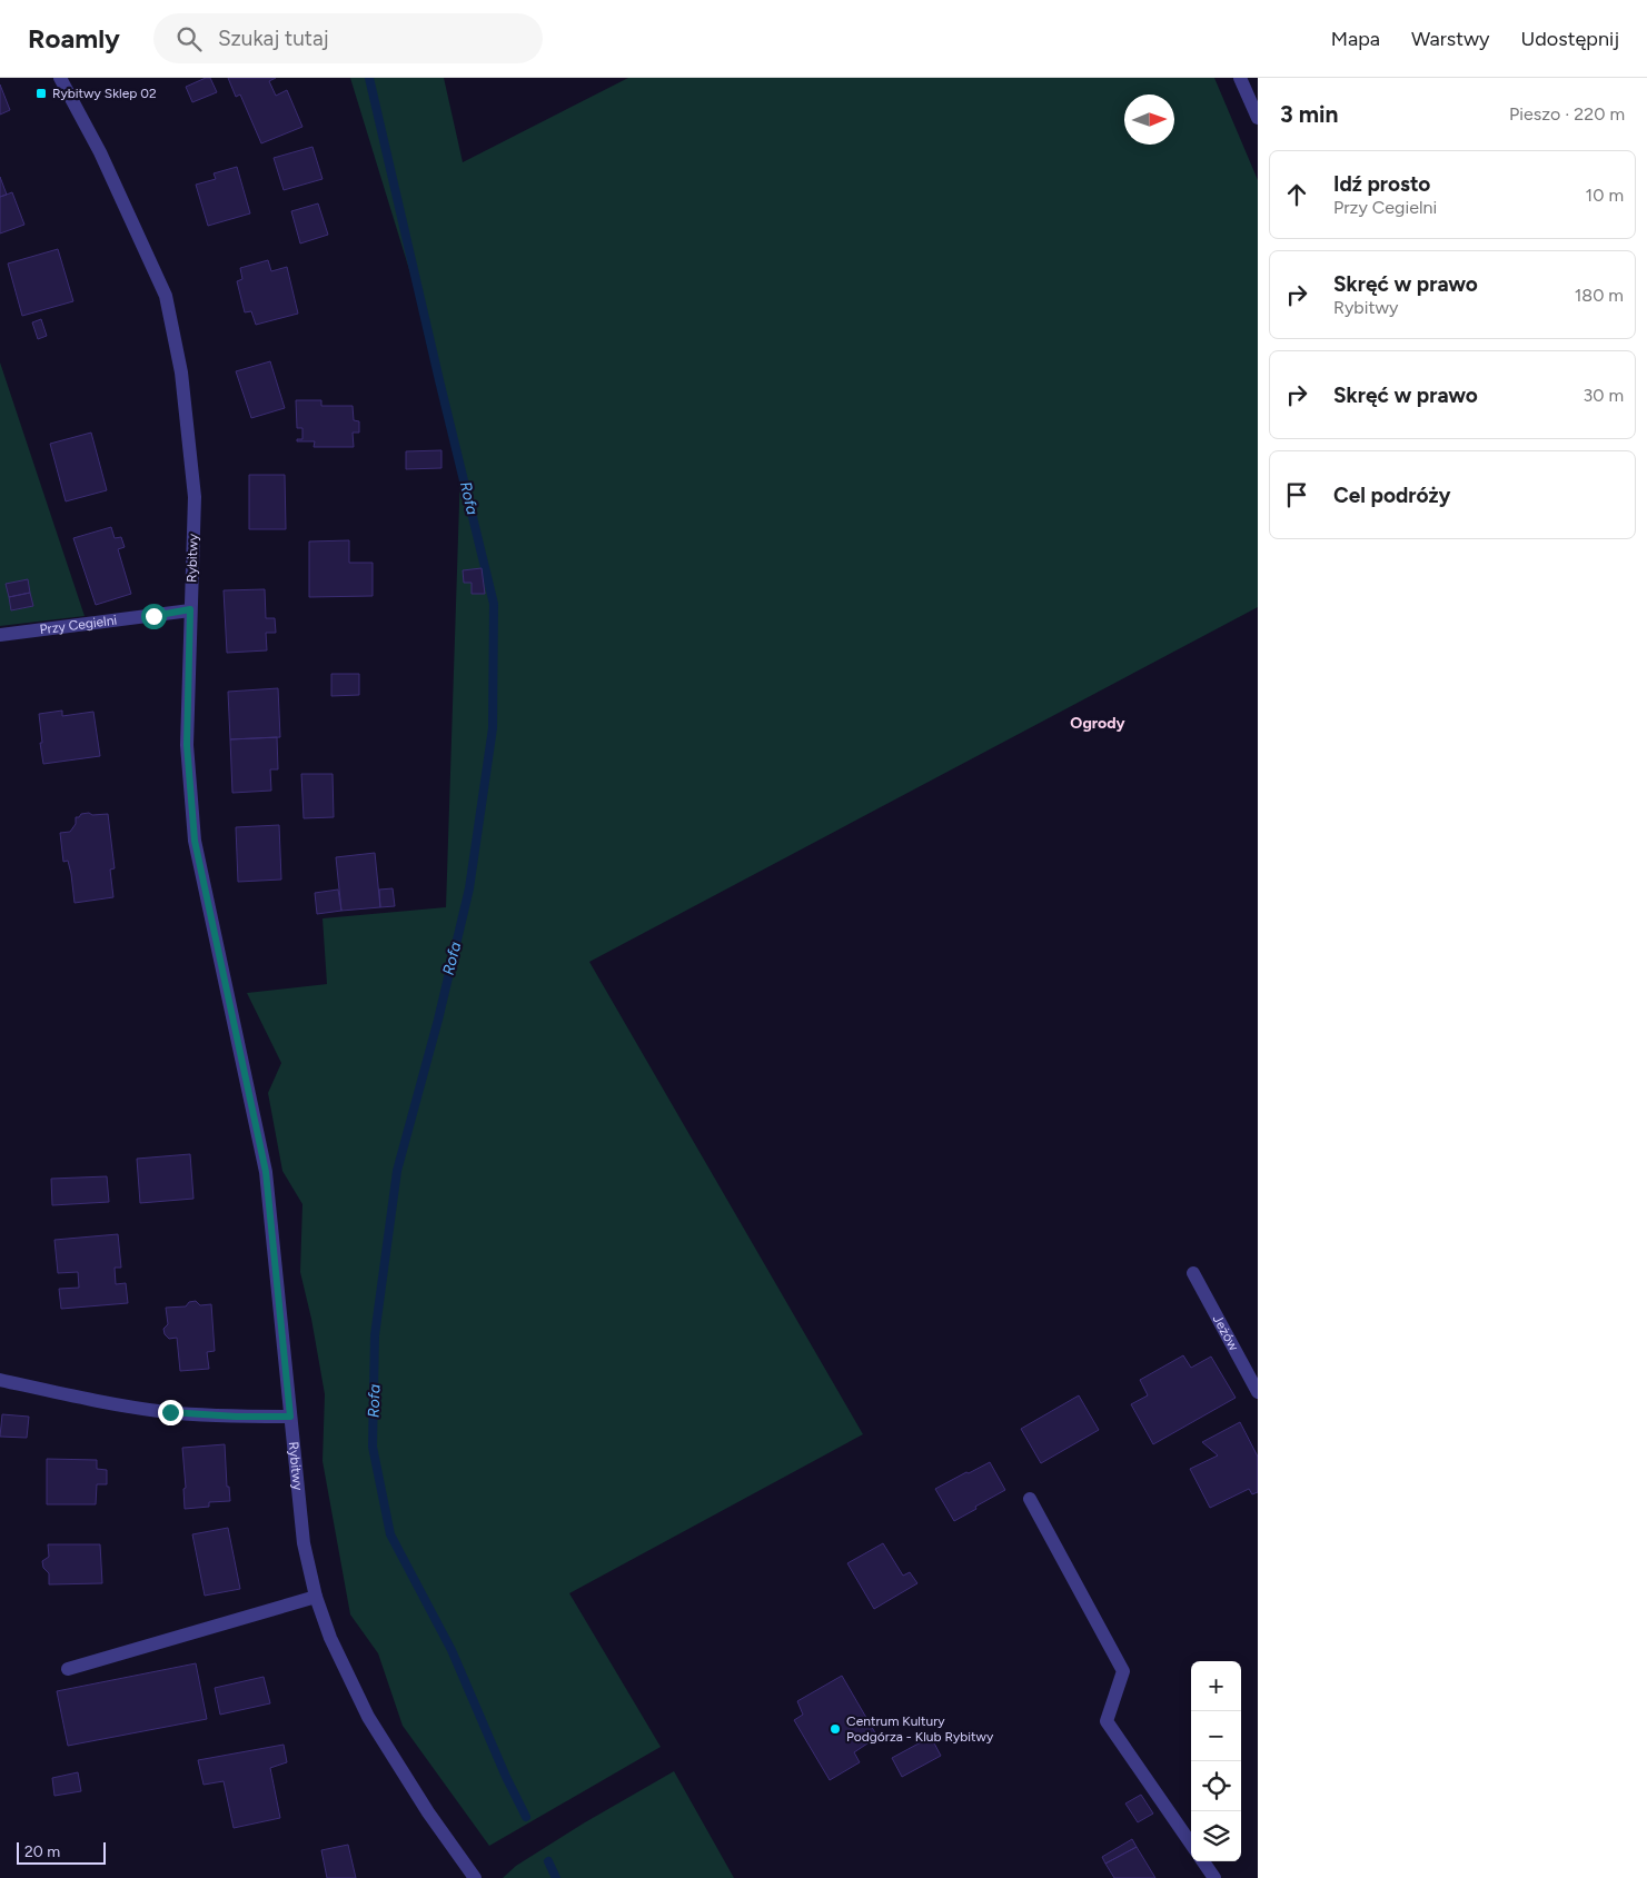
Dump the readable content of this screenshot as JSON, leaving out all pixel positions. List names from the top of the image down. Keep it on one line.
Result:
{"streets":{"street":["Rybitwy","Przy Cegielni","Jeżów"]},"crossings":[["Rybitwy","Przy Cegielni"]],"districts":["Ogrody"],"water":["Rofa"],"places":{"transit":["Rybitwy Sklep 02"],"other":["Centrum Kultury Podgórza - Klub Rybitwy"]},"scale_bar":"20 m","north":"right","page":{"header":"Roamly","search":"Szukaj tutaj","nav":["Mapa","Warstwy","Udostępnij"],"heading":["3 min","Pieszo · 220 m"],"list":[["Idź prosto","Przy Cegielni","10 m"],["Skręć w prawo","Rybitwy","180 m"],["Skręć w prawo","30 m"],"Cel podróży"],"map_buttons":["+","−"],"scale":"20 m"}}
